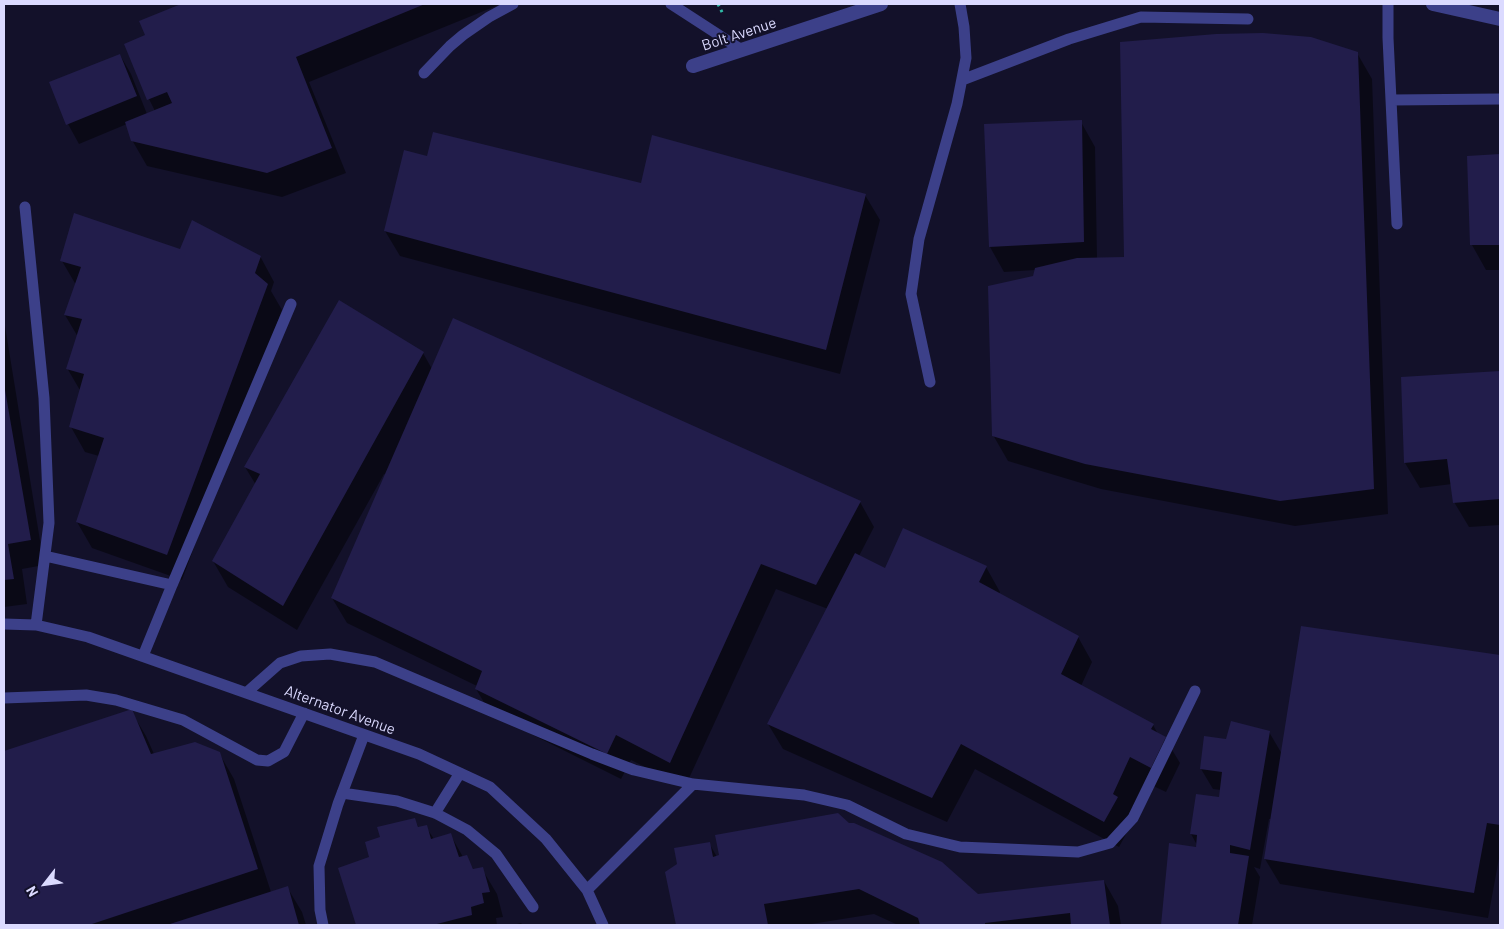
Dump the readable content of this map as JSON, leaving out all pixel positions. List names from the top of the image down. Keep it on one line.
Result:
{"streets":{"street":["Bolt Avenue"],"lane":["Alternator Avenue"]},"north":"bottom left"}
